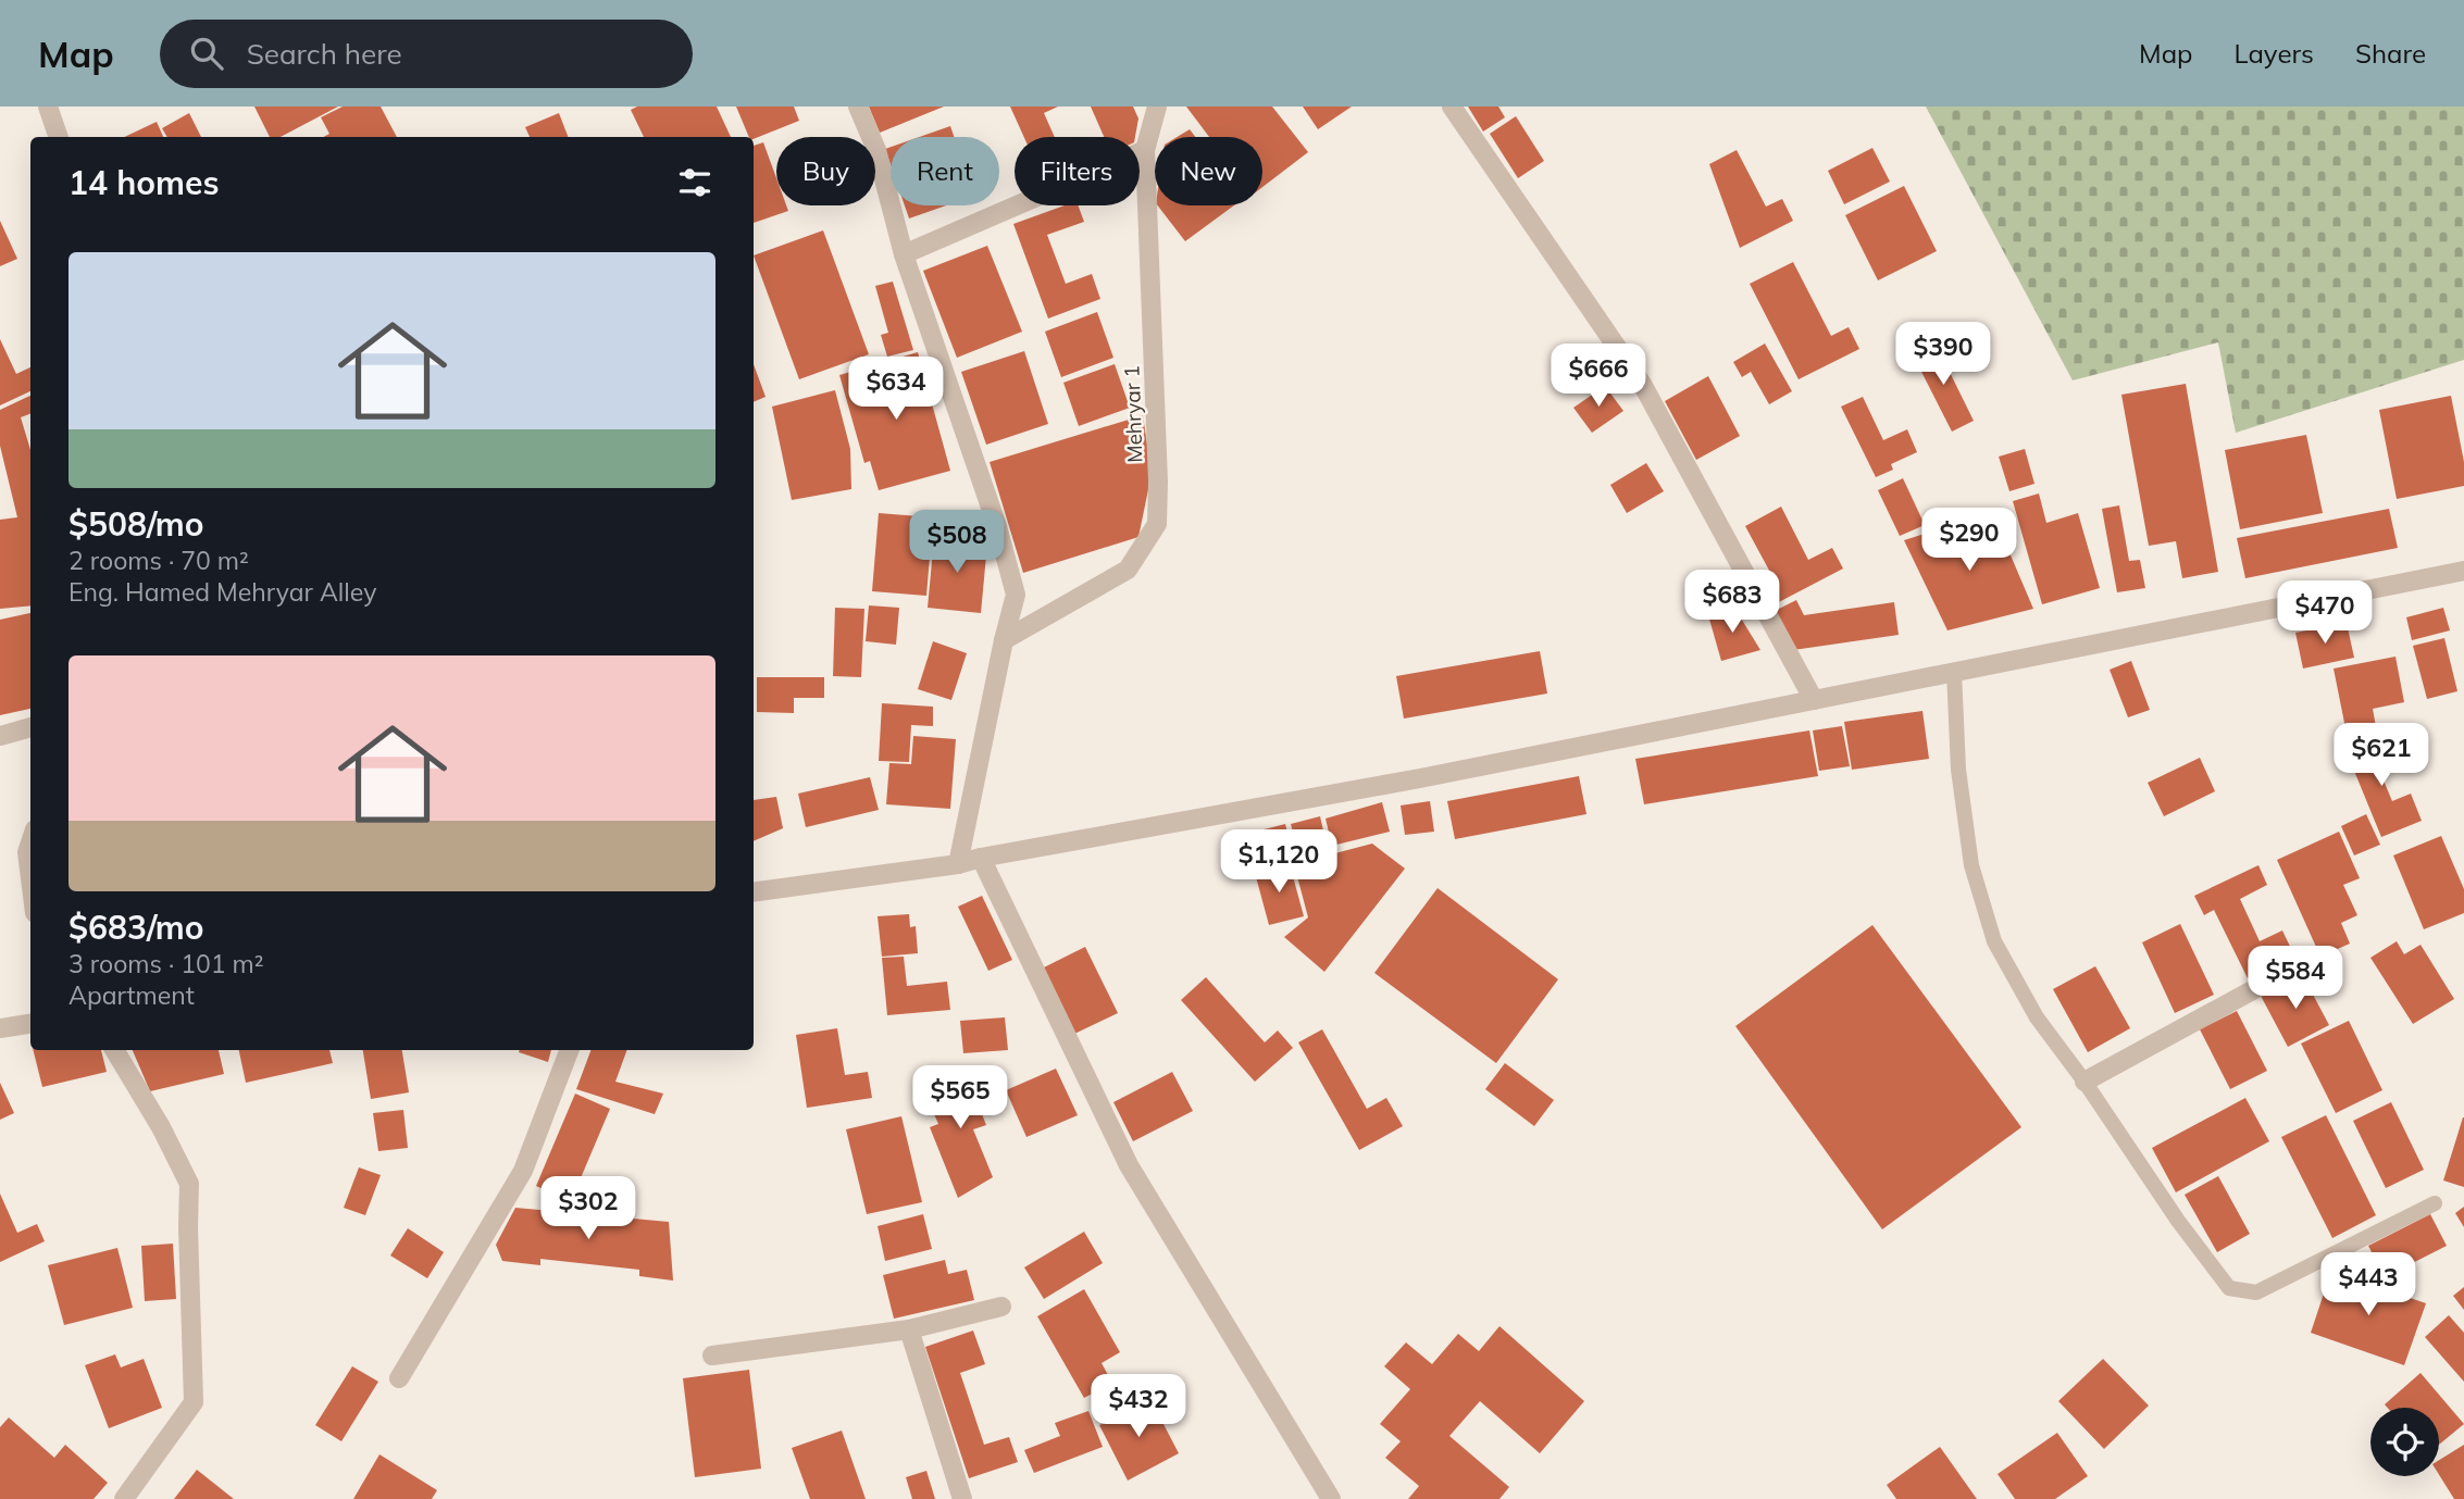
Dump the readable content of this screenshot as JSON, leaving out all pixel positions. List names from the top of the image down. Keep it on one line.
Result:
{"streets":{"street":["Mehryar 1"]},"page":{"header":"Map","search":"Search here","nav":["Map","Layers","Share"],"chip":["Buy","Rent","Filters","New"],"heading":"14 homes","list":[{"name":"$508/mo","note":"2 rooms · 70 m² · Eng. Hamed Mehryar Alley"},{"name":"$683/mo","note":"3 rooms · 101 m² · Apartment"}],"price":["$390","$666","$634","$290","$508","$683","$470","$621","$1,120","$584","$565","$302","$443","$432"]}}
